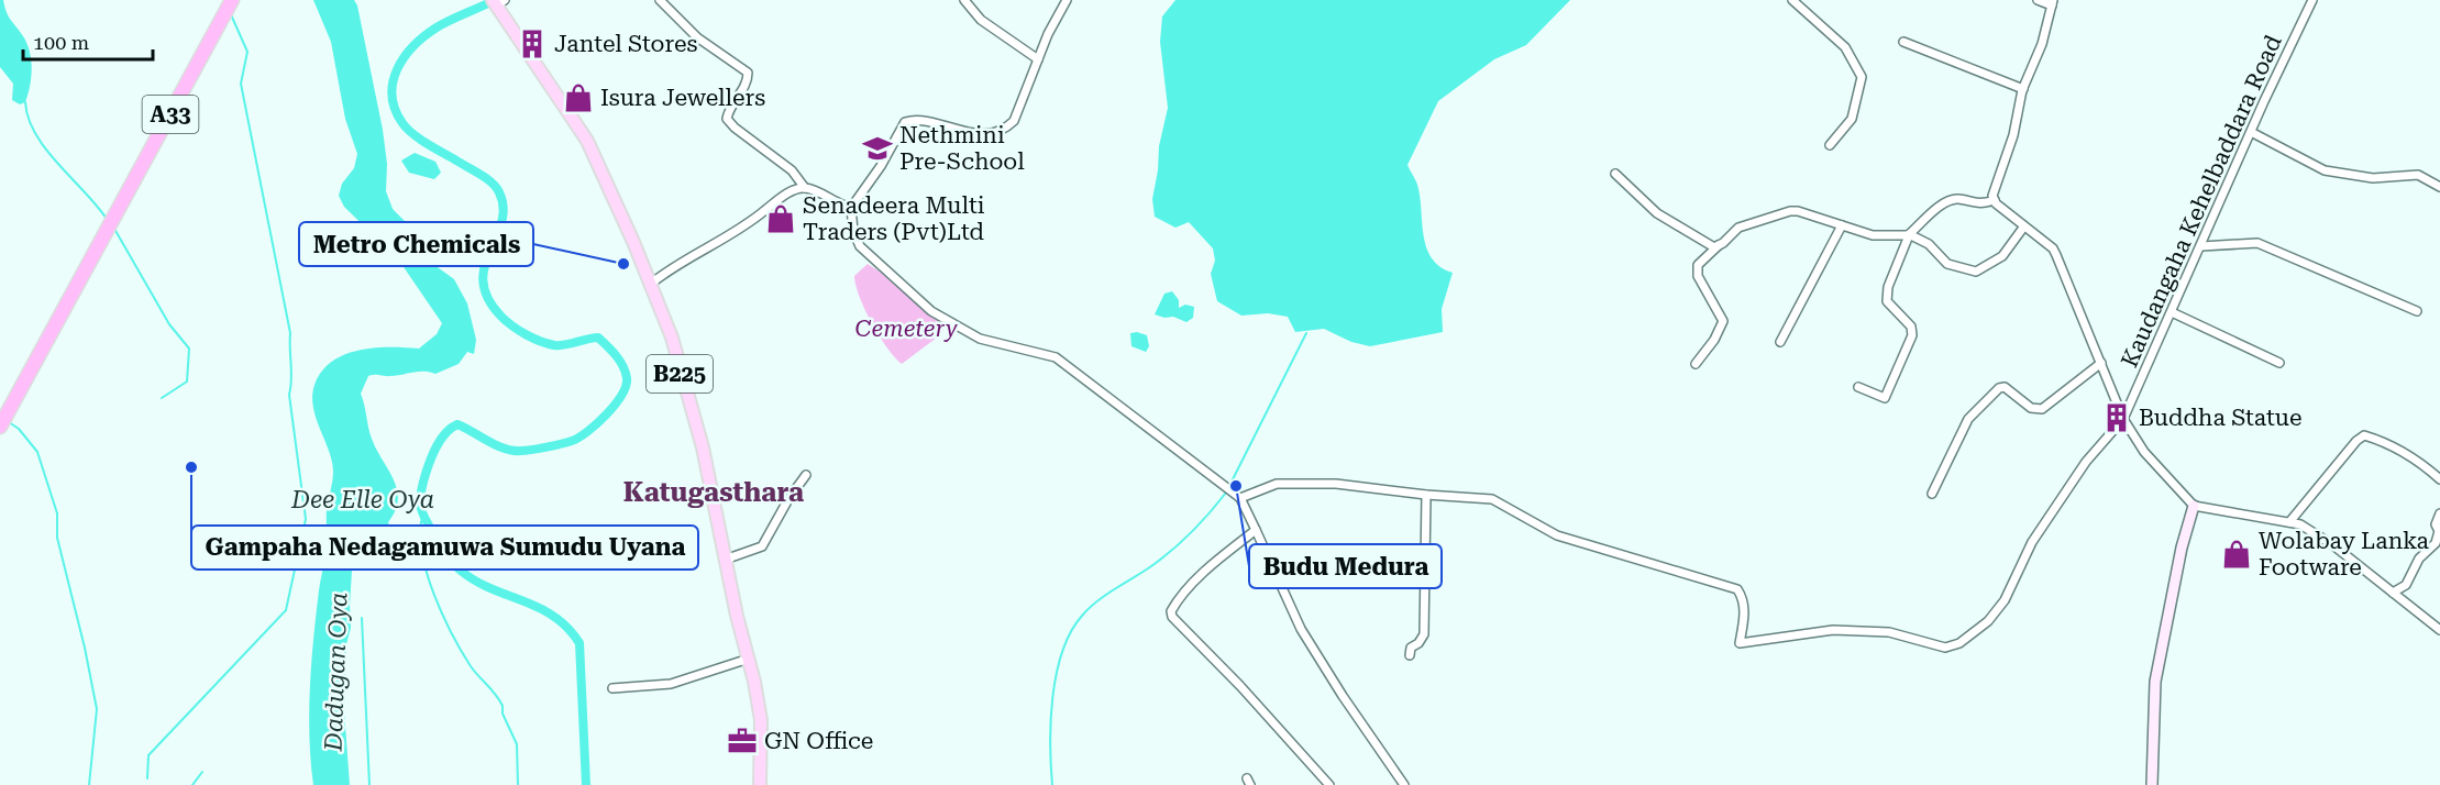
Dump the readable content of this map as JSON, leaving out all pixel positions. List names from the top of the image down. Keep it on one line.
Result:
{"streets":{"highway":["A33"],"main road":["B225"],"street":["Kaudangaha Kehelbaddara Road"]},"districts":["Katugasthara"],"water":["Dee Elle Oya","Dadugan Oya"],"parks":["Cemetery"],"places":{"building":["Jantel Stores","Buddha Statue"],"shop":["Isura Jewellers","Senadeera Multi Traders (Pvt)Ltd","Wolabay Lanka Footware"],"school or university":["Nethmini Pre-School"],"other":["Metro Chemicals","Gampaha Nedagamuwa Sumudu Uyana","Budu Medura"],"office":["GN Office"]},"scale_bar":"100 m"}
